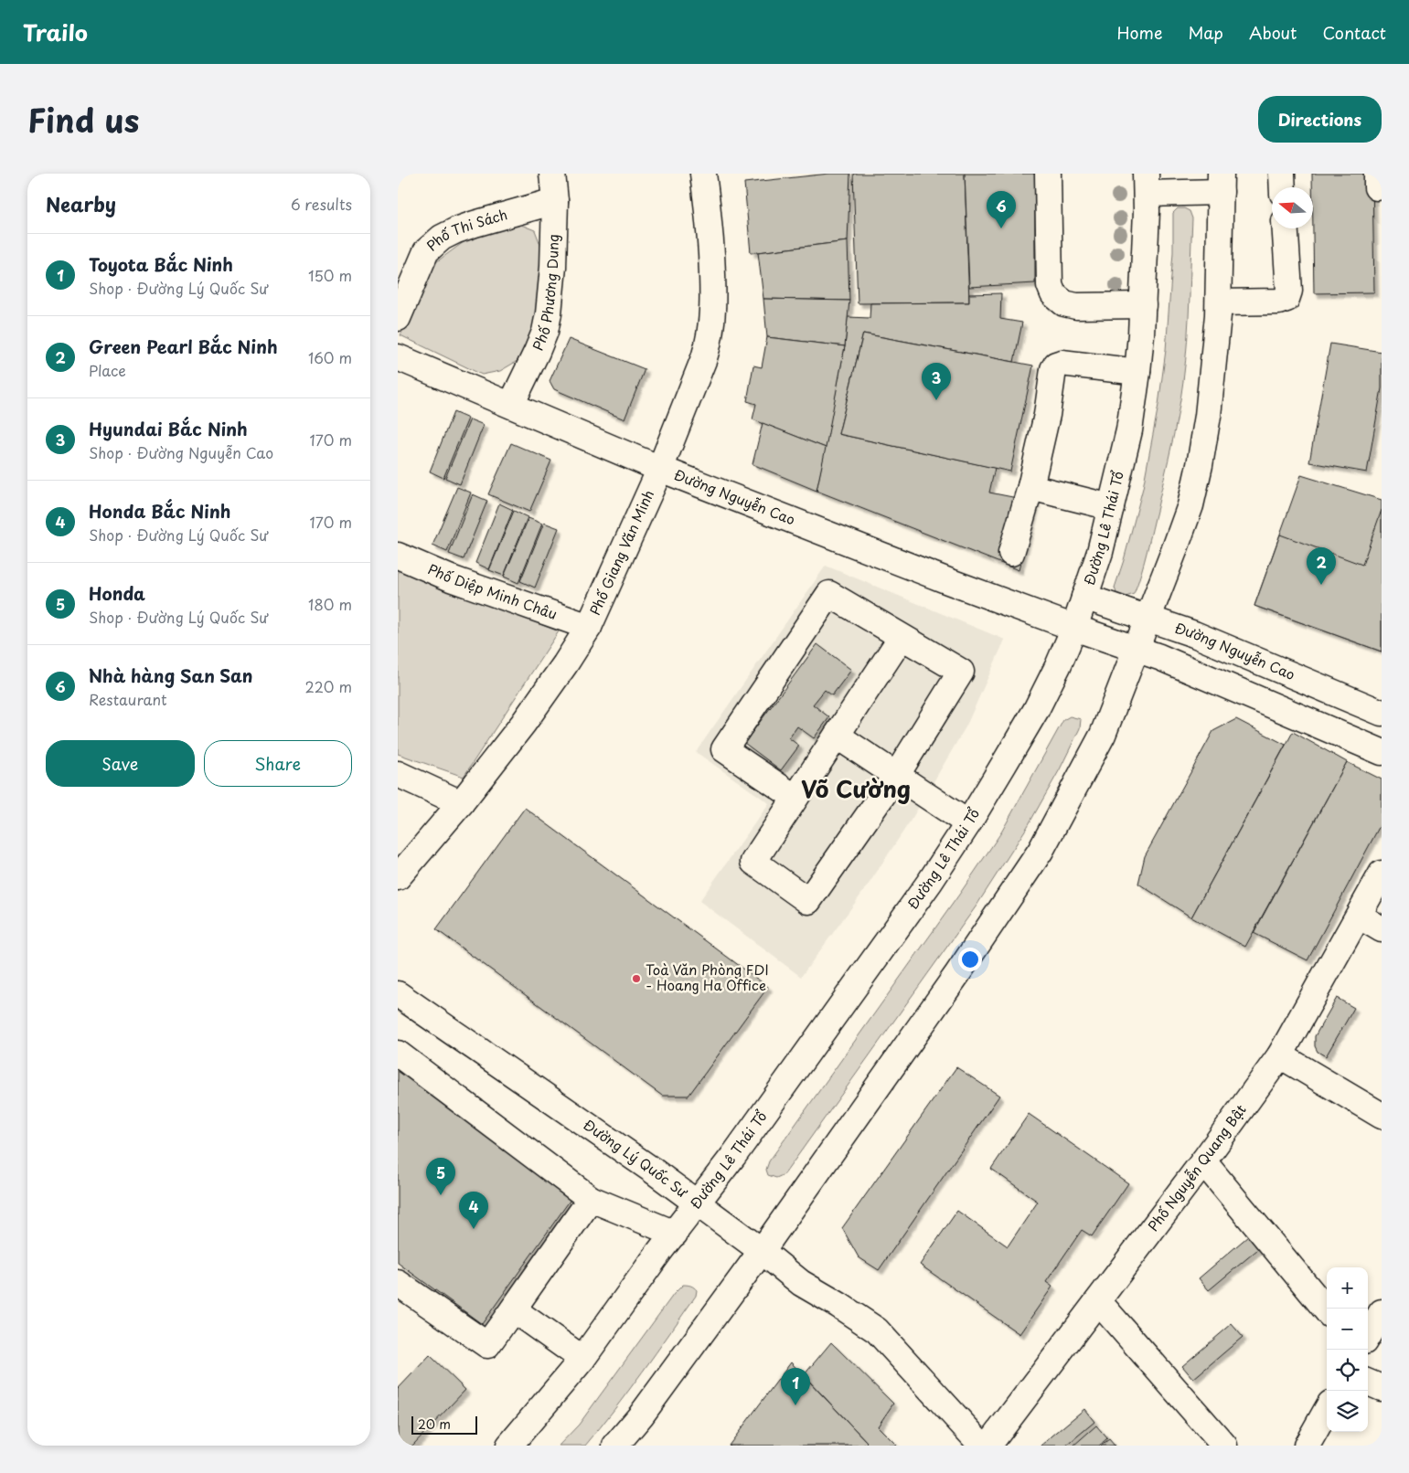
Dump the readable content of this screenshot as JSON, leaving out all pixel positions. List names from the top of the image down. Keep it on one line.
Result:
{"streets":{"street":["Phố Thi Sách","Phố Phương Dung","Đường Nguyễn Cao","Đường Lê Thái Tổ","Phố Giang Văn Minh","Phố Diệp Minh Châu","Đường Lý Quốc Sư","Phố Nguyễn Quang Bật"]},"crossings":[["Phố Thi Sách","Phố Phương Dung"],["Phố Phương Dung","Đường Nguyễn Cao"],["Đường Nguyễn Cao","Đường Lê Thái Tổ"],["Đường Nguyễn Cao","Phố Giang Văn Minh"],["Đường Lê Thái Tổ","Đường Lý Quốc Sư"],["Phố Giang Văn Minh","Phố Diệp Minh Châu"]],"districts":["Võ Cường"],"places":["Toà Văn Phòng FDI - Hoang Ha Office"],"scale_bar":"20 m","north":"left","page":{"header":"Trailo","nav":["Home","Map","About","Contact"],"title":"Find us","buttons":["Directions",["Save","Share"]],"heading":["Nearby","6 results"],"pins":["6","3","2","5","4","1"],"list":[{"mark":"1","name":"Toyota Bắc Ninh","note":"Shop · Đường Lý Quốc Sư","value":"150 m"},{"mark":"2","name":"Green Pearl Bắc Ninh","note":"Place","value":"160 m"},{"mark":"3","name":"Hyundai Bắc Ninh","note":"Shop · Đường Nguyễn Cao","value":"170 m"},{"mark":"4","name":"Honda Bắc Ninh","note":"Shop · Đường Lý Quốc Sư","value":"170 m"},{"mark":"5","name":"Honda","note":"Shop · Đường Lý Quốc Sư","value":"180 m"},{"mark":"6","name":"Nhà hàng San San","note":"Restaurant","value":"220 m"}],"map_buttons":["+","−"],"scale":"20 m"}}
